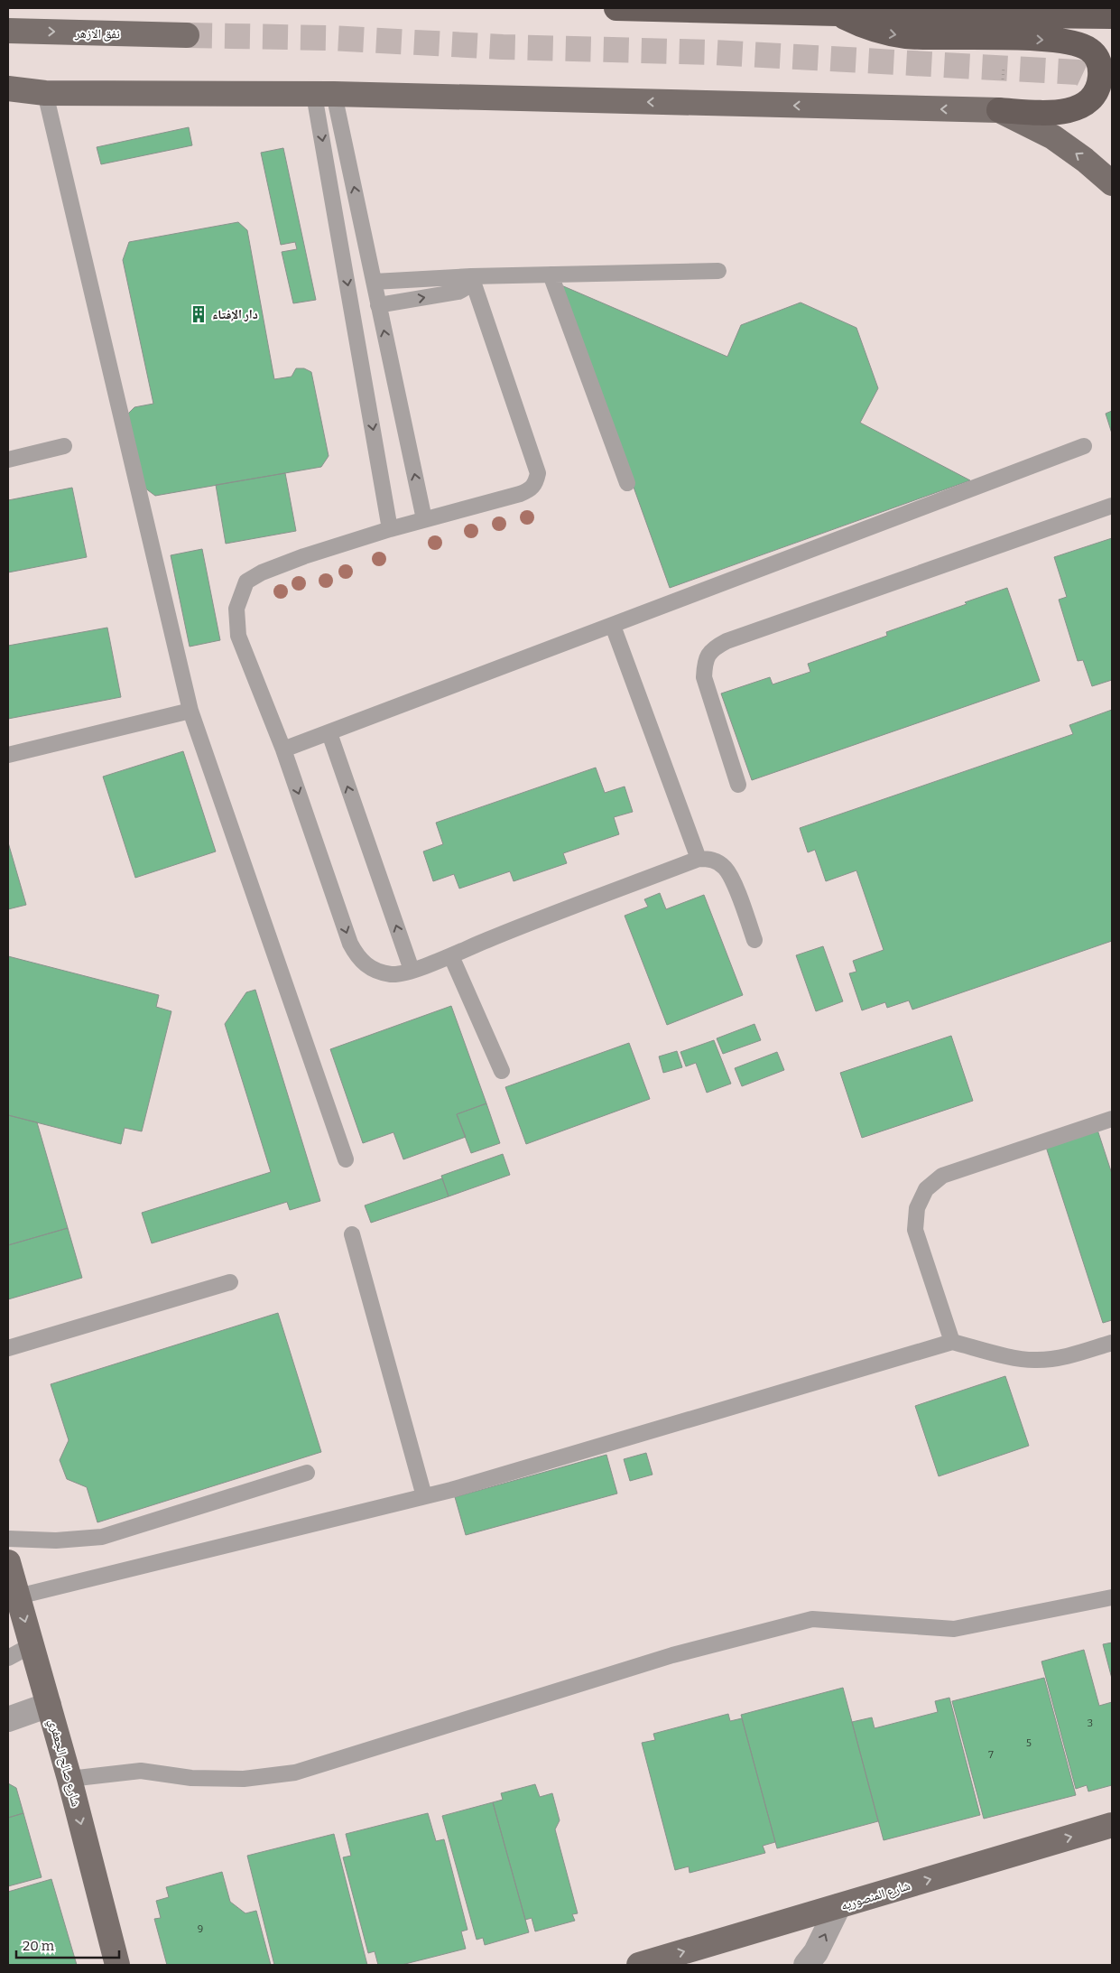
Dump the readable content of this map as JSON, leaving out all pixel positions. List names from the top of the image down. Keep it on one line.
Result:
{"streets":{"main road":["نفق الازهر","شارع صالح الجعفري","شارع المنصوريه"]},"one_way":["شارع صالح الجعفري","شارع المنصوريه"],"places":{"building":["دار الإفتاء"]},"house_numbers":["3","5","7","9"],"scale_bar":"20 m"}
